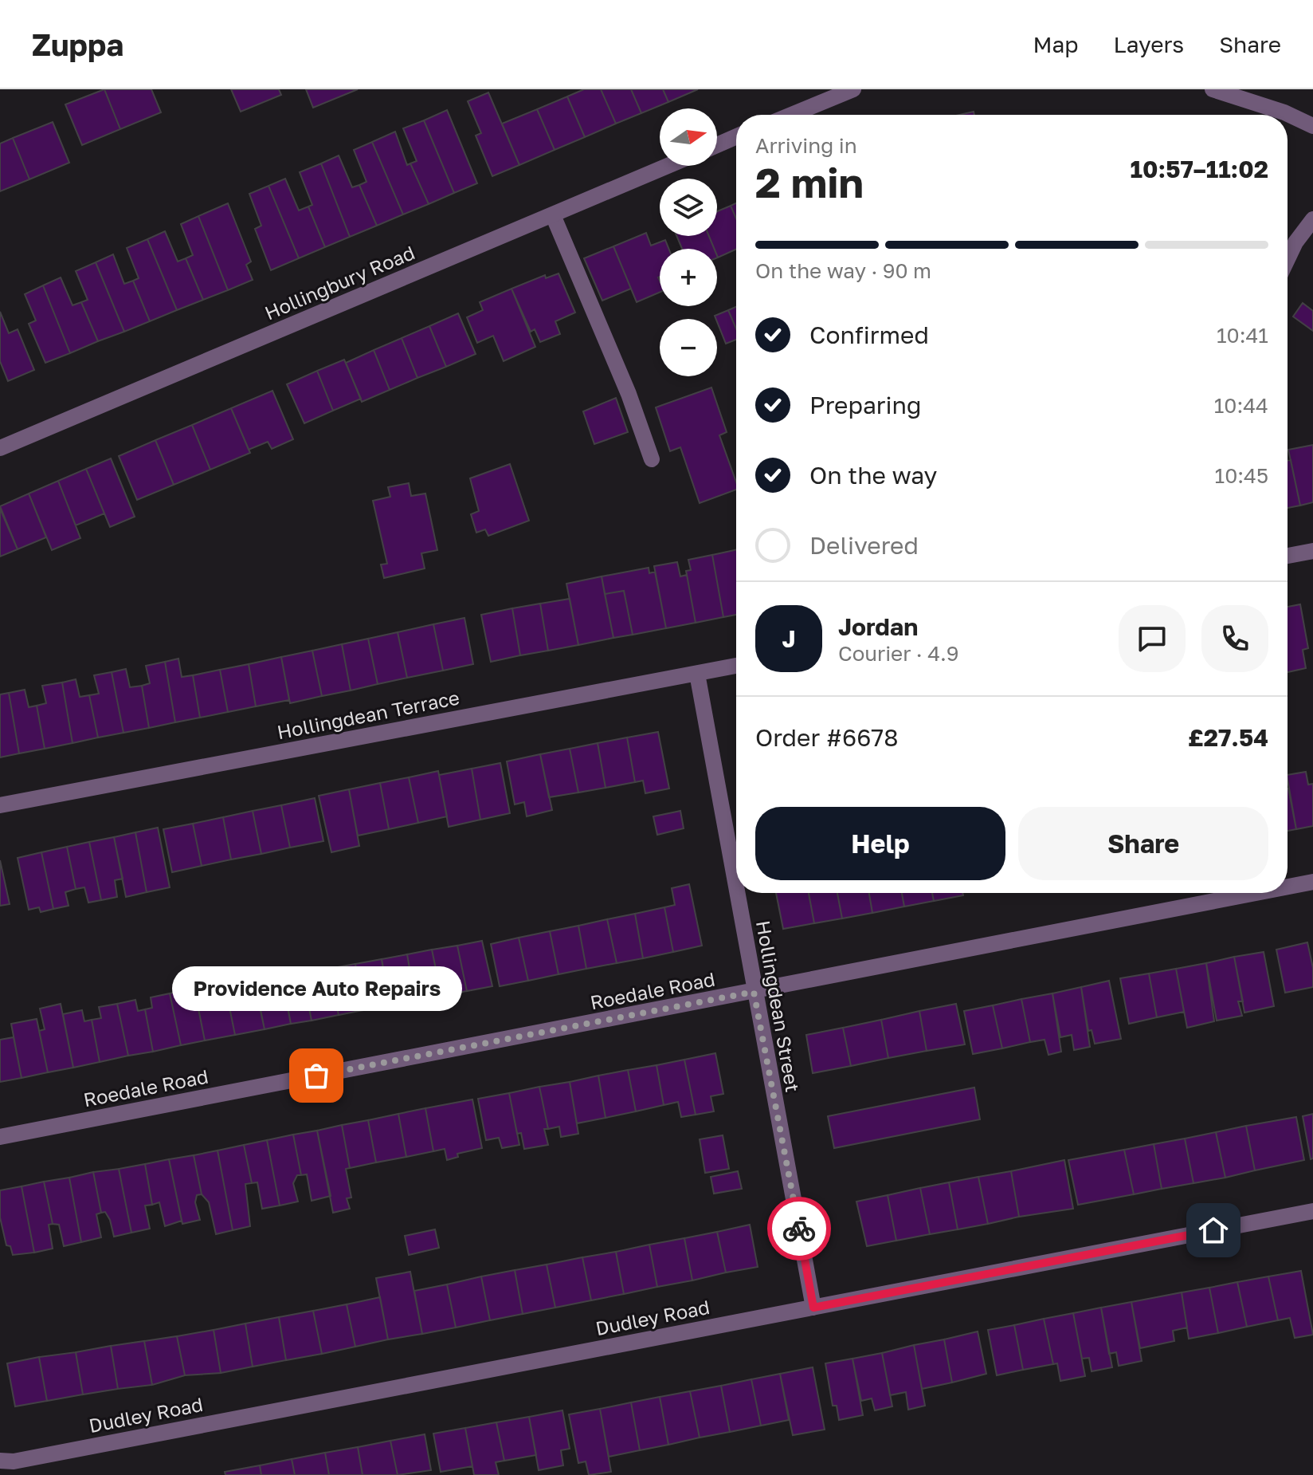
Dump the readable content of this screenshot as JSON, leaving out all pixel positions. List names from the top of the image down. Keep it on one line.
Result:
{"streets":{"street":["Hollingbury Road","Hollingdean Terrace","Roedale Road","Hollingdean Street","Dudley Road"]},"crossings":[["Hollingdean Terrace","Hollingdean Street"],["Roedale Road","Hollingdean Street"],["Hollingdean Street","Dudley Road"]],"places":["Providence Auto Repairs"],"north":"right","page":{"header":"Zuppa","nav":["Map","Layers","Share"],"map_buttons":["+","−"],"heading":["2 min","Arriving in","10:57–11:02"],"panel":["Jordan","Courier · 4.9","Order #6678","£27.54"],"bar":"On the way · 90 m","list":[["Confirmed","10:41"],["Preparing","10:44"],["On the way","10:45"],"Delivered"],"round":"J","buttons":["Help","Share"],"bubble":"Providence Auto Repairs"}}
